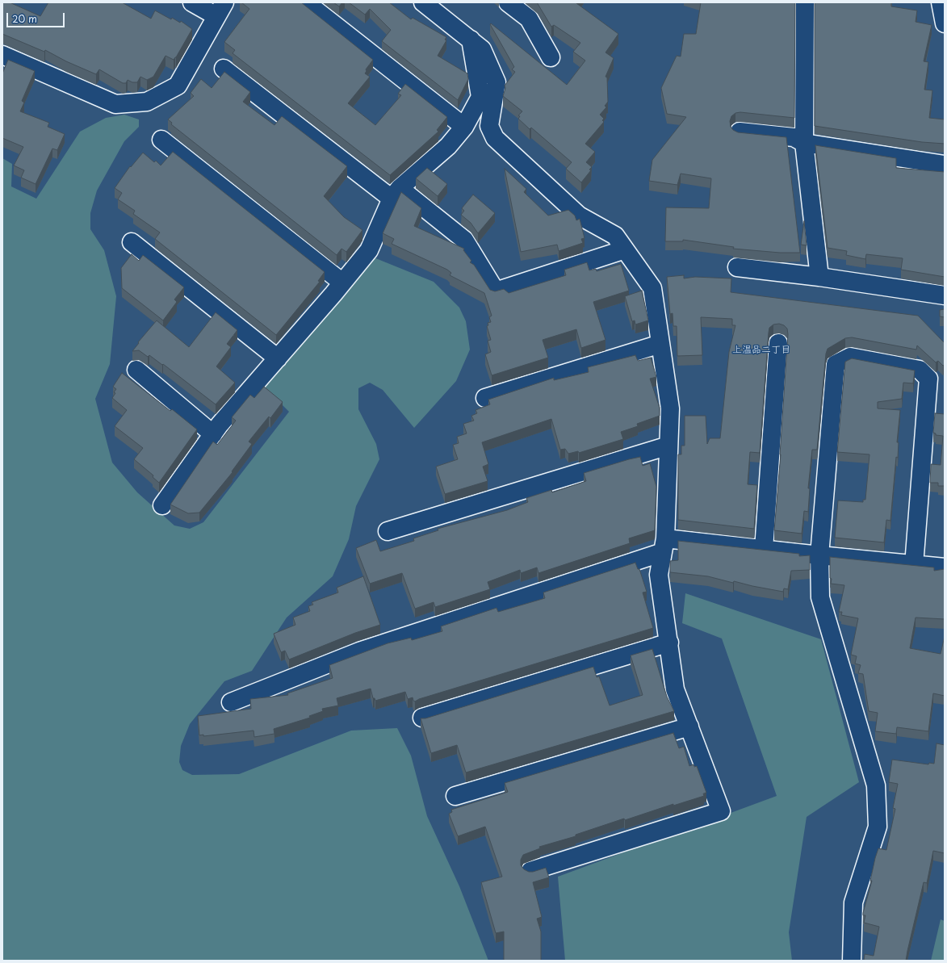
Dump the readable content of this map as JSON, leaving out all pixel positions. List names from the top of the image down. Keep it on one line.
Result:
{"districts":["上温品二丁目"],"scale_bar":"20 m"}
